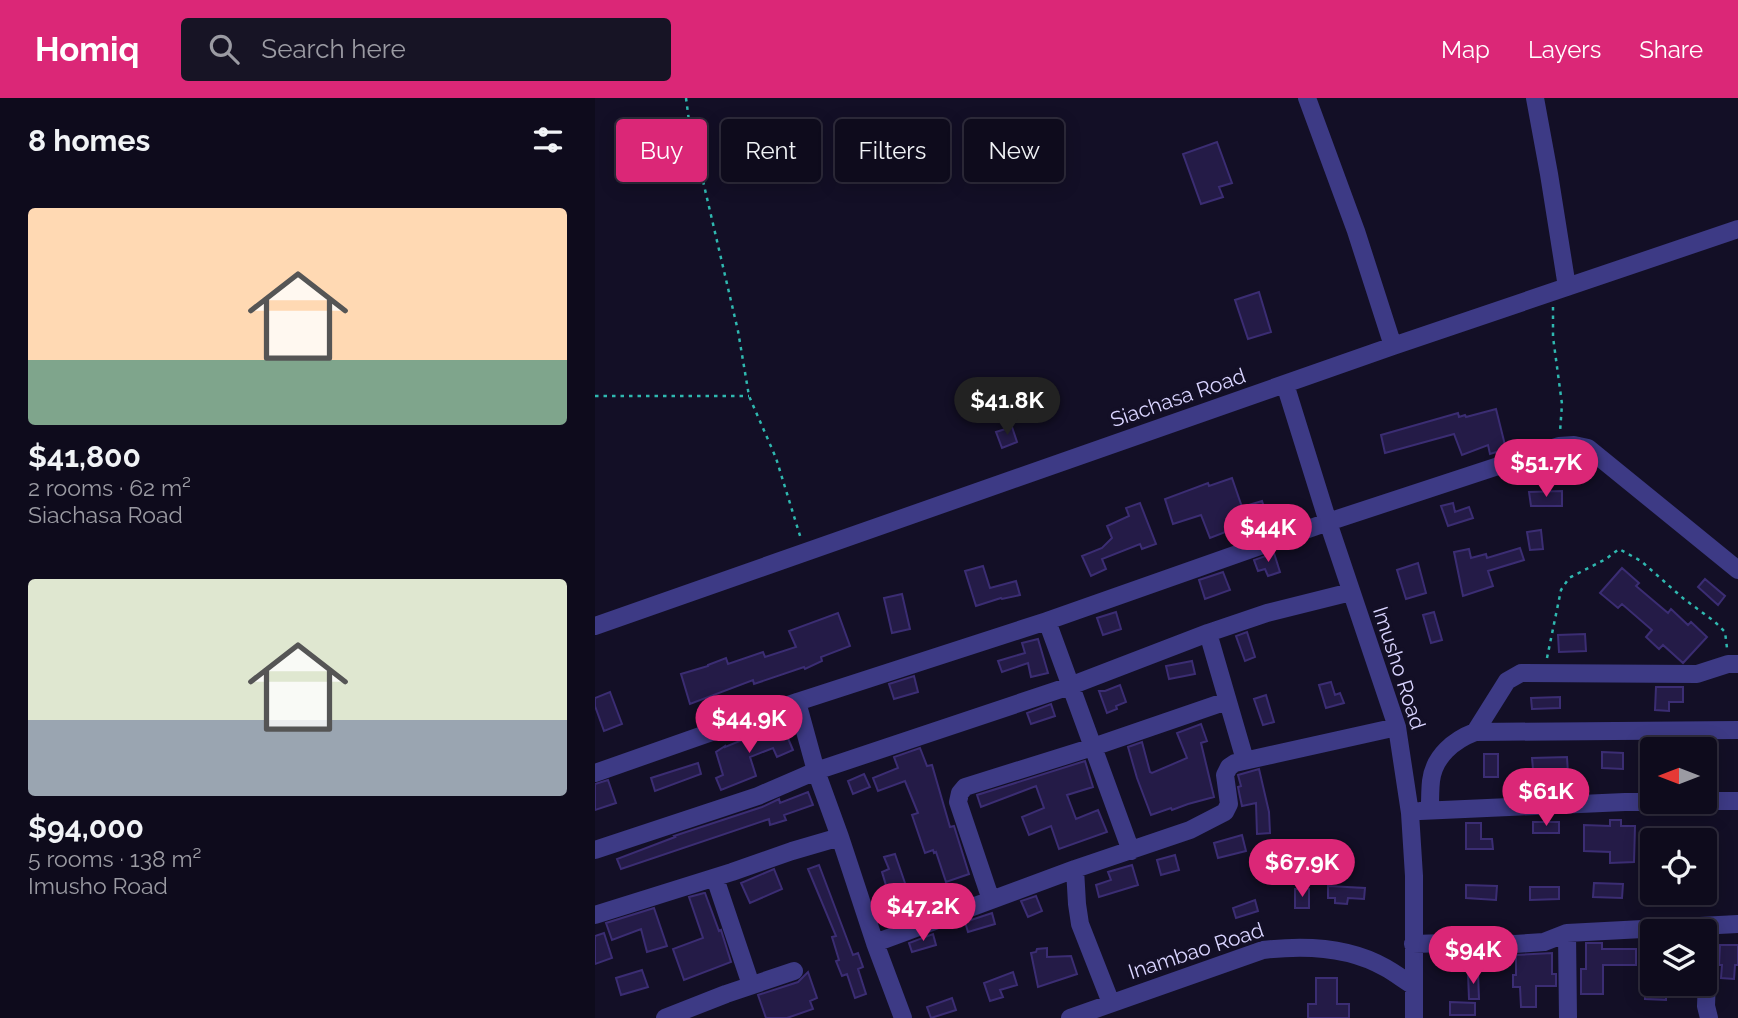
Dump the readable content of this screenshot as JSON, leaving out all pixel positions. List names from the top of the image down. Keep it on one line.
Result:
{"streets":{"street":["Siachasa Road","Imusho Road","Inambao Road"]},"crossings":[["Siachasa Road","Imusho Road"],["Imusho Road","Inambao Road"]],"north":"left","page":{"header":"Homiq","search":"Search here","nav":["Map","Layers","Share"],"heading":"8 homes","chip":["Buy","Rent","Filters","New"],"list":[{"name":"$41,800","note":"2 rooms · 62 m² · Siachasa Road"},{"name":"$94,000","note":"5 rooms · 138 m² · Imusho Road"}],"price":["$41.8K","$51.7K","$44K","$44.9K","$61K","$67.9K","$47.2K","$94K"]}}
